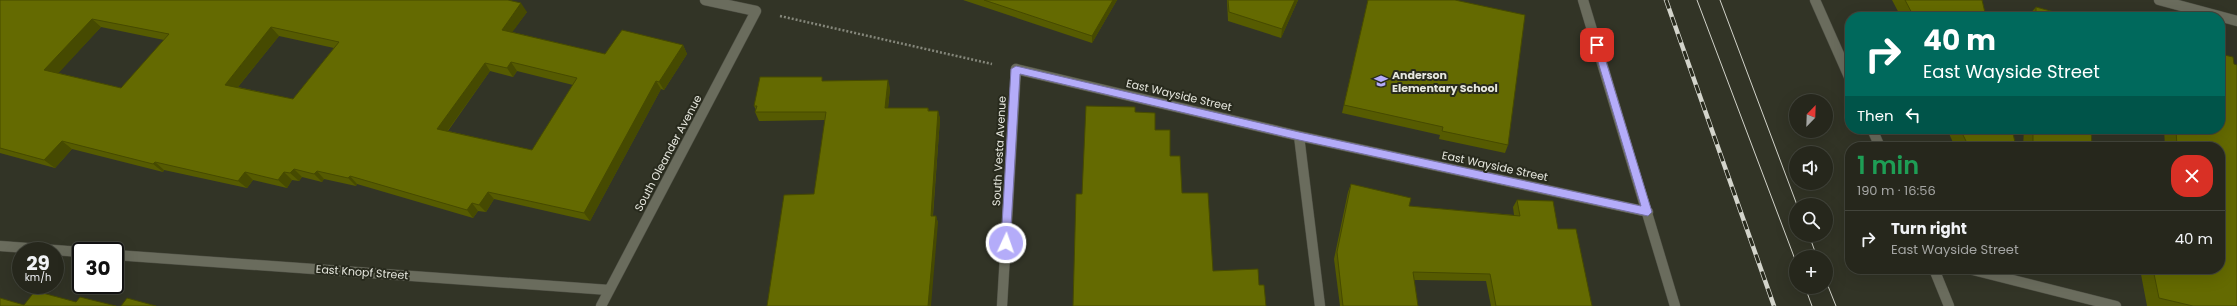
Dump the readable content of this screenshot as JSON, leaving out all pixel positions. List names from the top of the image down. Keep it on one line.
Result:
{"streets":{"street":["East Wayside Street","South Vesta Avenue","South Oleander Avenue","East Knopf Street"]},"crossings":[["East Wayside Street","South Vesta Avenue"],["South Oleander Avenue","East Knopf Street"]],"places":{"school or university":["Anderson Elementary School"]},"north":"top right","page":{"turn":["40 m","East Wayside Street"],"map_buttons":"+","then":"Then","heading":["1 min","190 m · 16:56"],"list":[{"name":"Turn right","note":"East Wayside Street","value":"40 m"}],"speed":"29 km/h","limit":"30"}}
